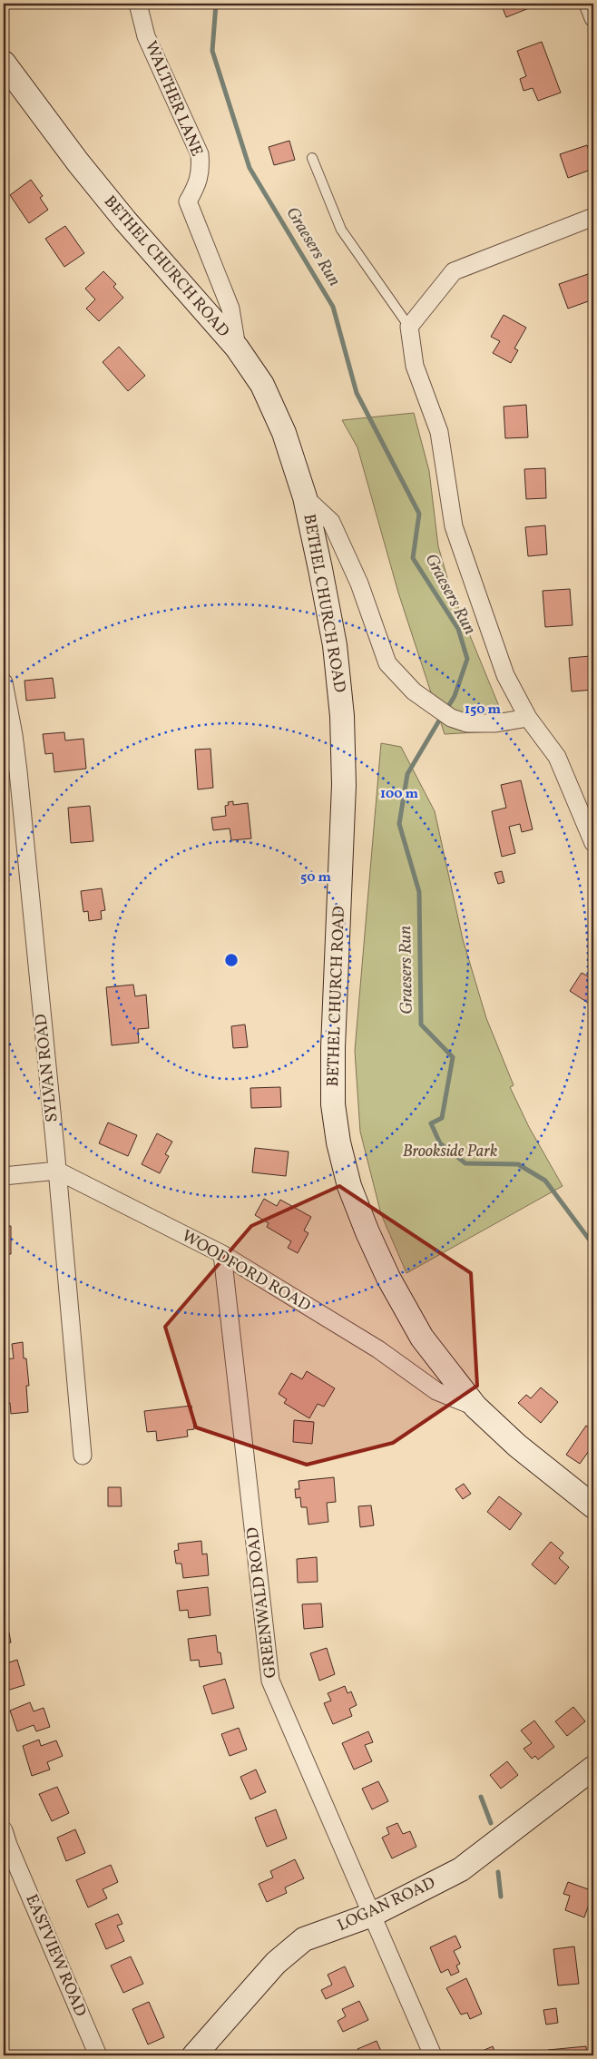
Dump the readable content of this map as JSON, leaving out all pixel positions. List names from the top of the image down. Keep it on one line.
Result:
{"streets":{"street":["WALTHER LANE","BETHEL CHURCH ROAD","SYLVAN ROAD","WOODFORD ROAD","GREENWALD ROAD","LOGAN ROAD","EASTVIEW ROAD"]},"crossings":[["WALTHER LANE","BETHEL CHURCH ROAD"],["BETHEL CHURCH ROAD","WOODFORD ROAD"],["SYLVAN ROAD","WOODFORD ROAD"],["WOODFORD ROAD","GREENWALD ROAD"],["GREENWALD ROAD","LOGAN ROAD"]],"water":["Graesers Run"],"parks":["Brookside Park"],"rings":["150 m","100 m","50 m"]}
